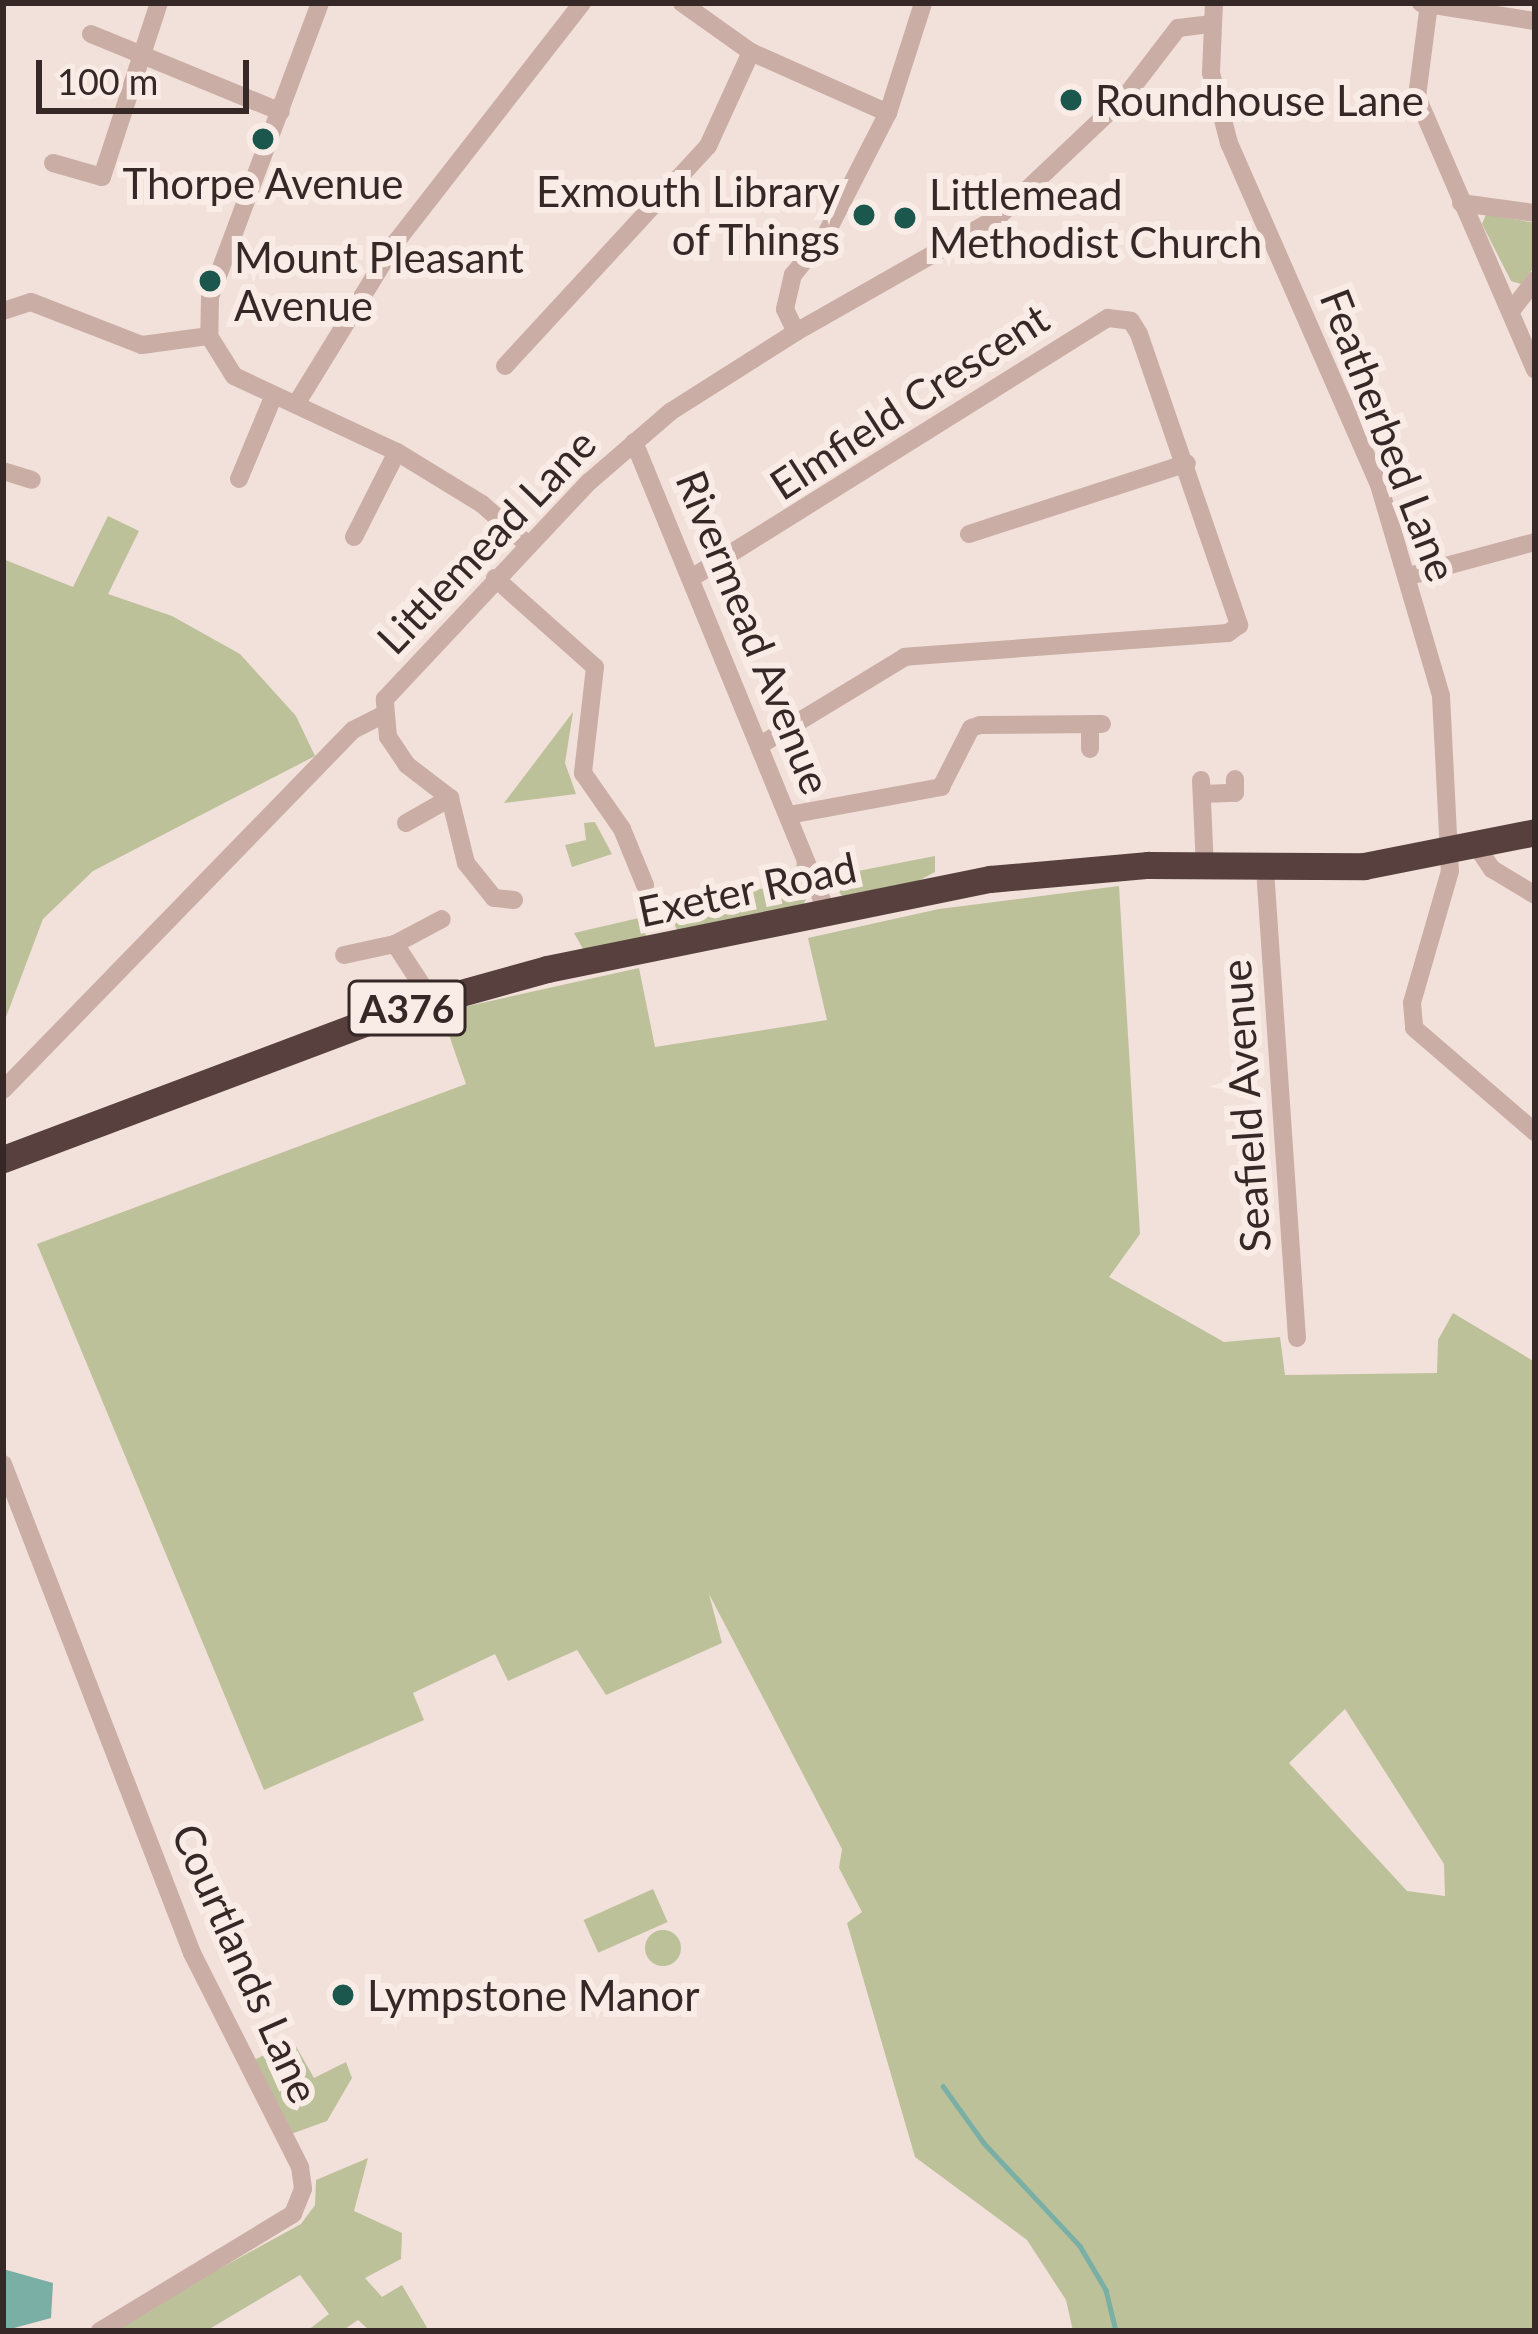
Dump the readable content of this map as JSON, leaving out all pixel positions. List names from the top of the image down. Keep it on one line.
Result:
{"streets":{"highway":["Exeter Road","A376"],"street":["Elmfield Crescent","Featherbed Lane","Littlemead Lane","Rivermead Avenue","Seafield Avenue","Courtlands Lane"]},"crossings":[["Elmfield Crescent","Rivermead Avenue"],["Featherbed Lane","Exeter Road"],["Littlemead Lane","Rivermead Avenue"],["Rivermead Avenue","Exeter Road"],["Exeter Road","Seafield Avenue"]],"places":["Roundhouse Lane","Thorpe Avenue","Exmouth Library of Things","Littlemead Methodist Church","Mount Pleasant Avenue","Lympstone Manor"],"scale_bar":"100 m"}
